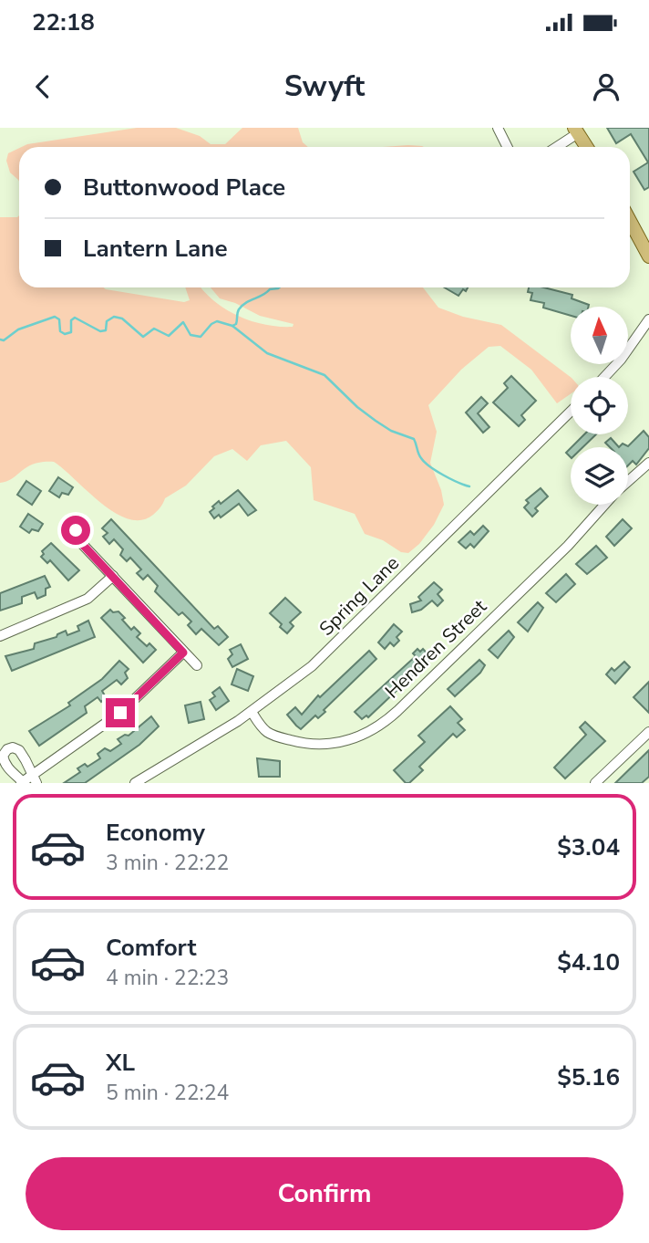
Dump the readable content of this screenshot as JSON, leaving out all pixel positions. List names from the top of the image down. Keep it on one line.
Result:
{"streets":{"street":["Spring Lane","Hendren Street"]},"crossings":[["Spring Lane","Hendren Street"]],"north":"top","page":{"status":"22:18","header":"Swyft","banner":["Buttonwood Place","Lantern Lane"],"list":[{"name":"Economy","note":"3 min · 22:22","value":"$3.04"},{"name":"Comfort","note":"4 min · 22:23","value":"$4.10"},{"name":"XL","note":"5 min · 22:24","value":"$5.16"}],"buttons":"Confirm"}}
